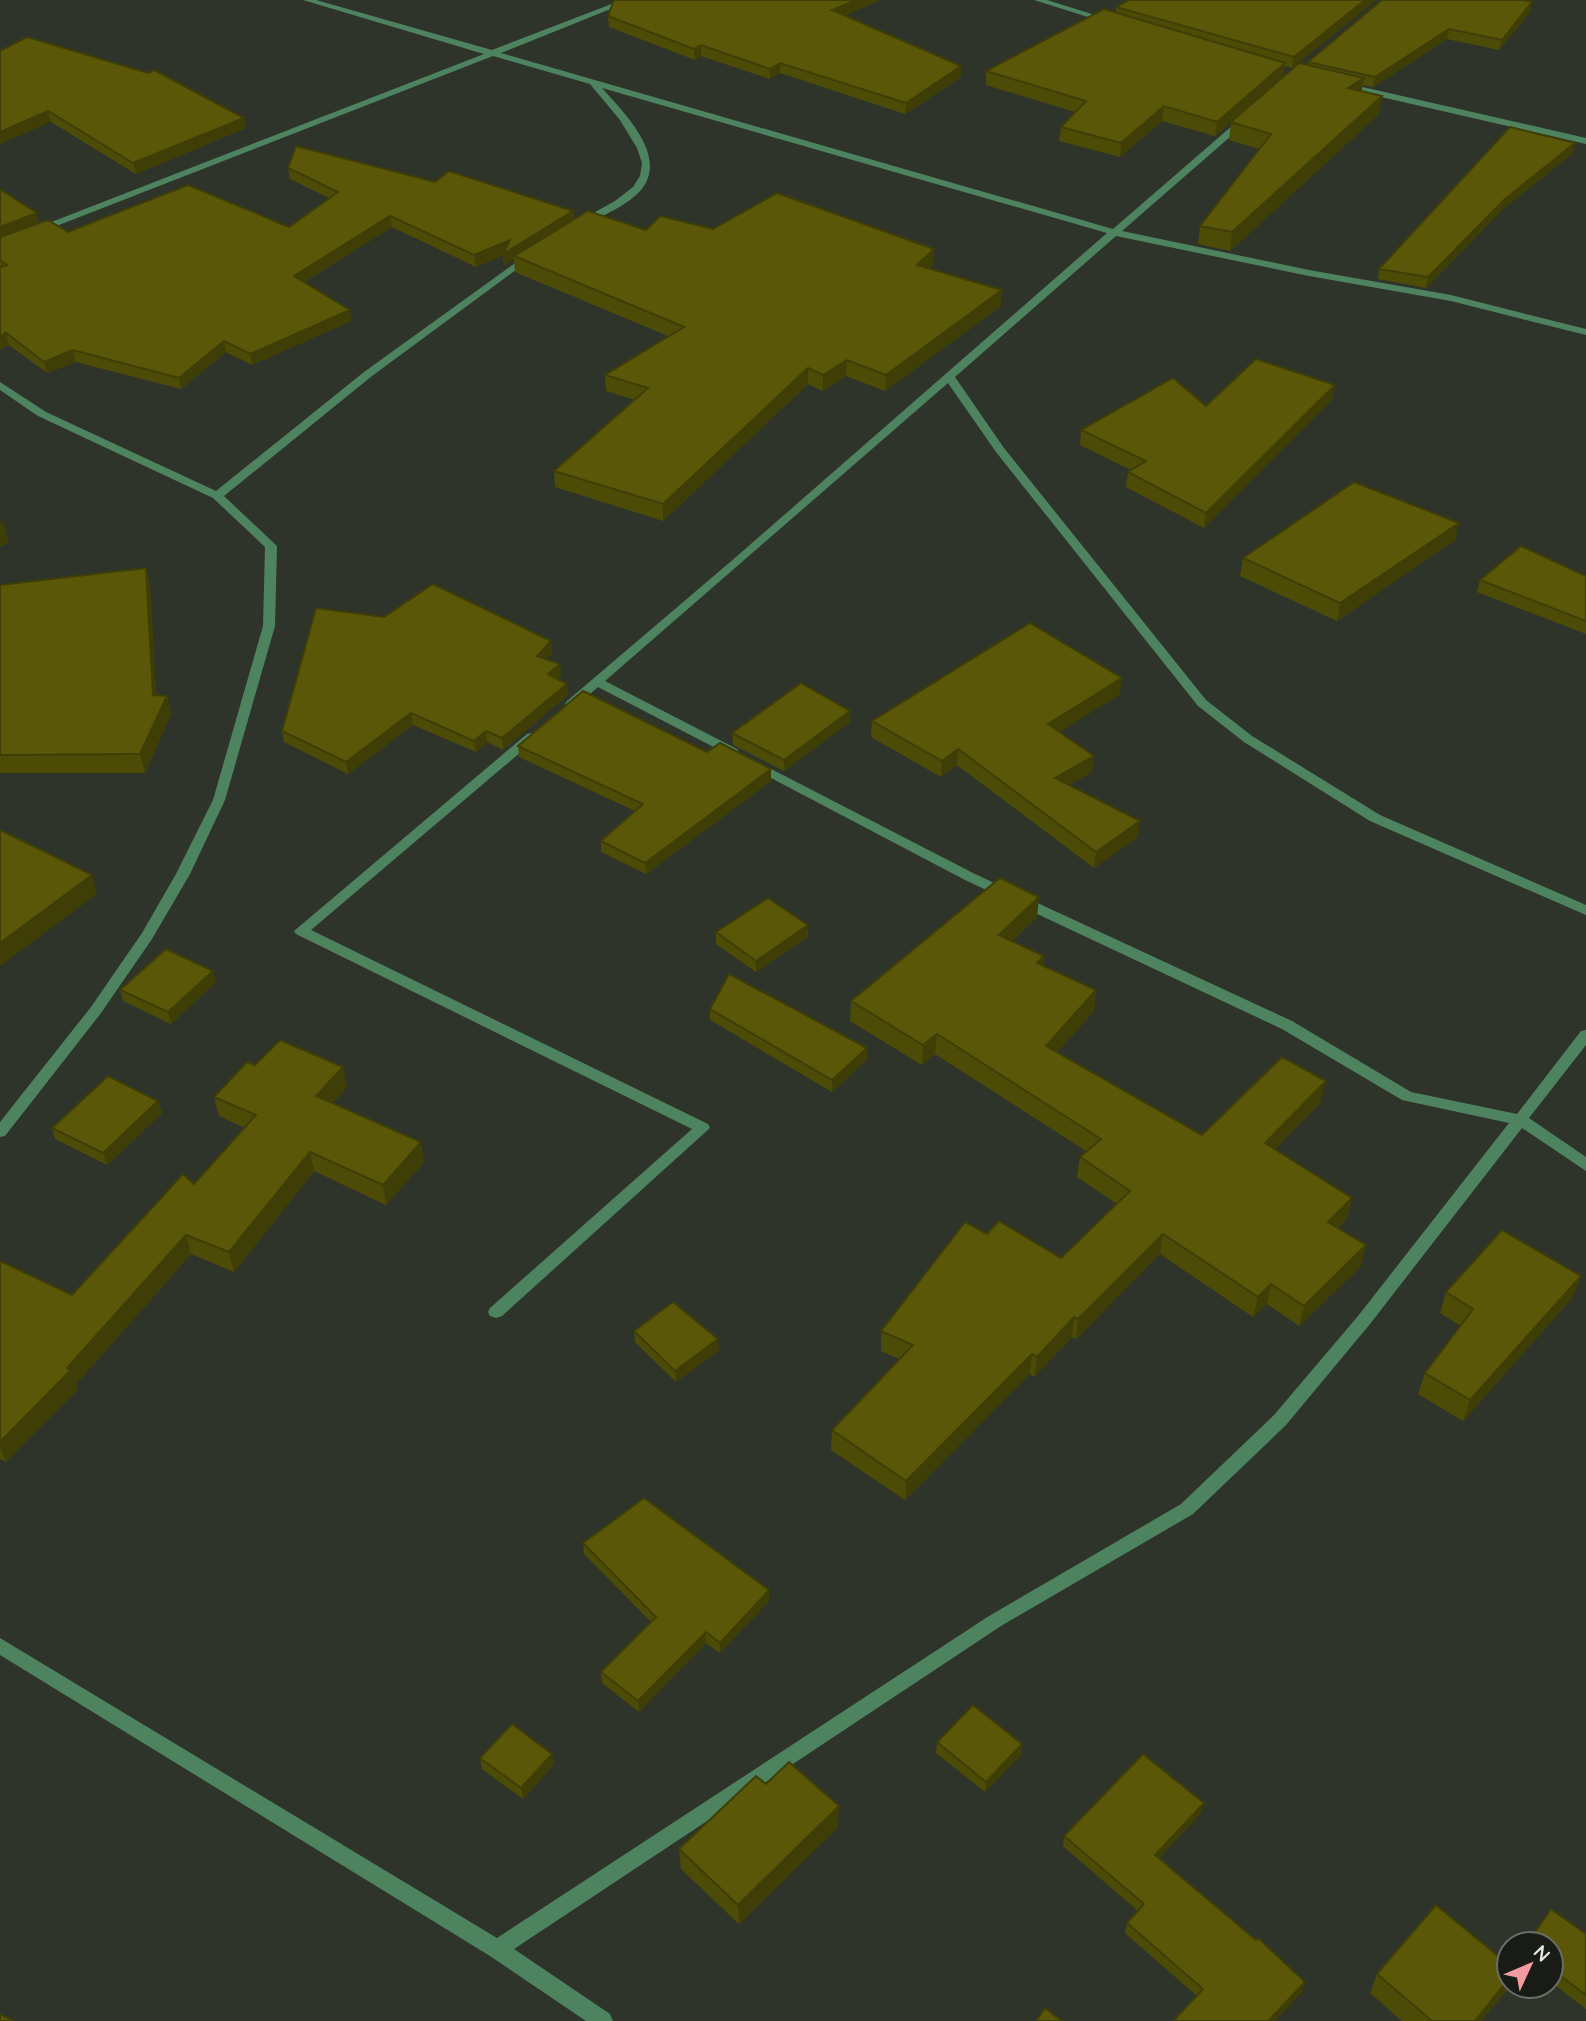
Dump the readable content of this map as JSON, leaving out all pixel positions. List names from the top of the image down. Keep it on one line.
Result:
{"north":"top right"}
